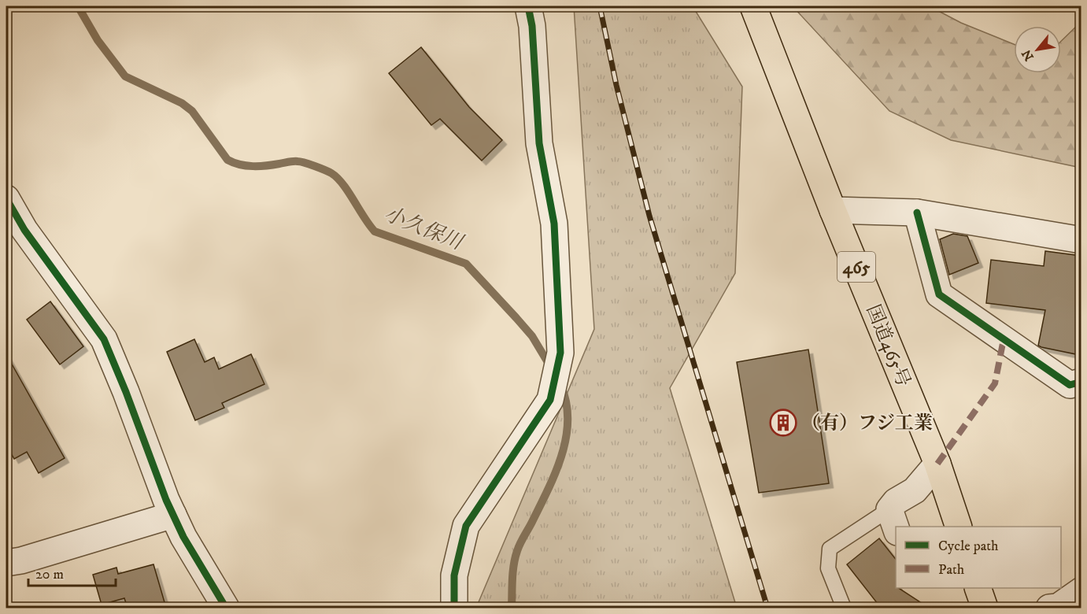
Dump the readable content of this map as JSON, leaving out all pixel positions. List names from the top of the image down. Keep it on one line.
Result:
{"streets":{"highway":["465","国道465号"]},"water":["小久保川"],"places":{"building":["（有）フジ工業"]},"legend":["Cycle path","Path"],"scale_bar":"20 m","north":"bottom left"}
